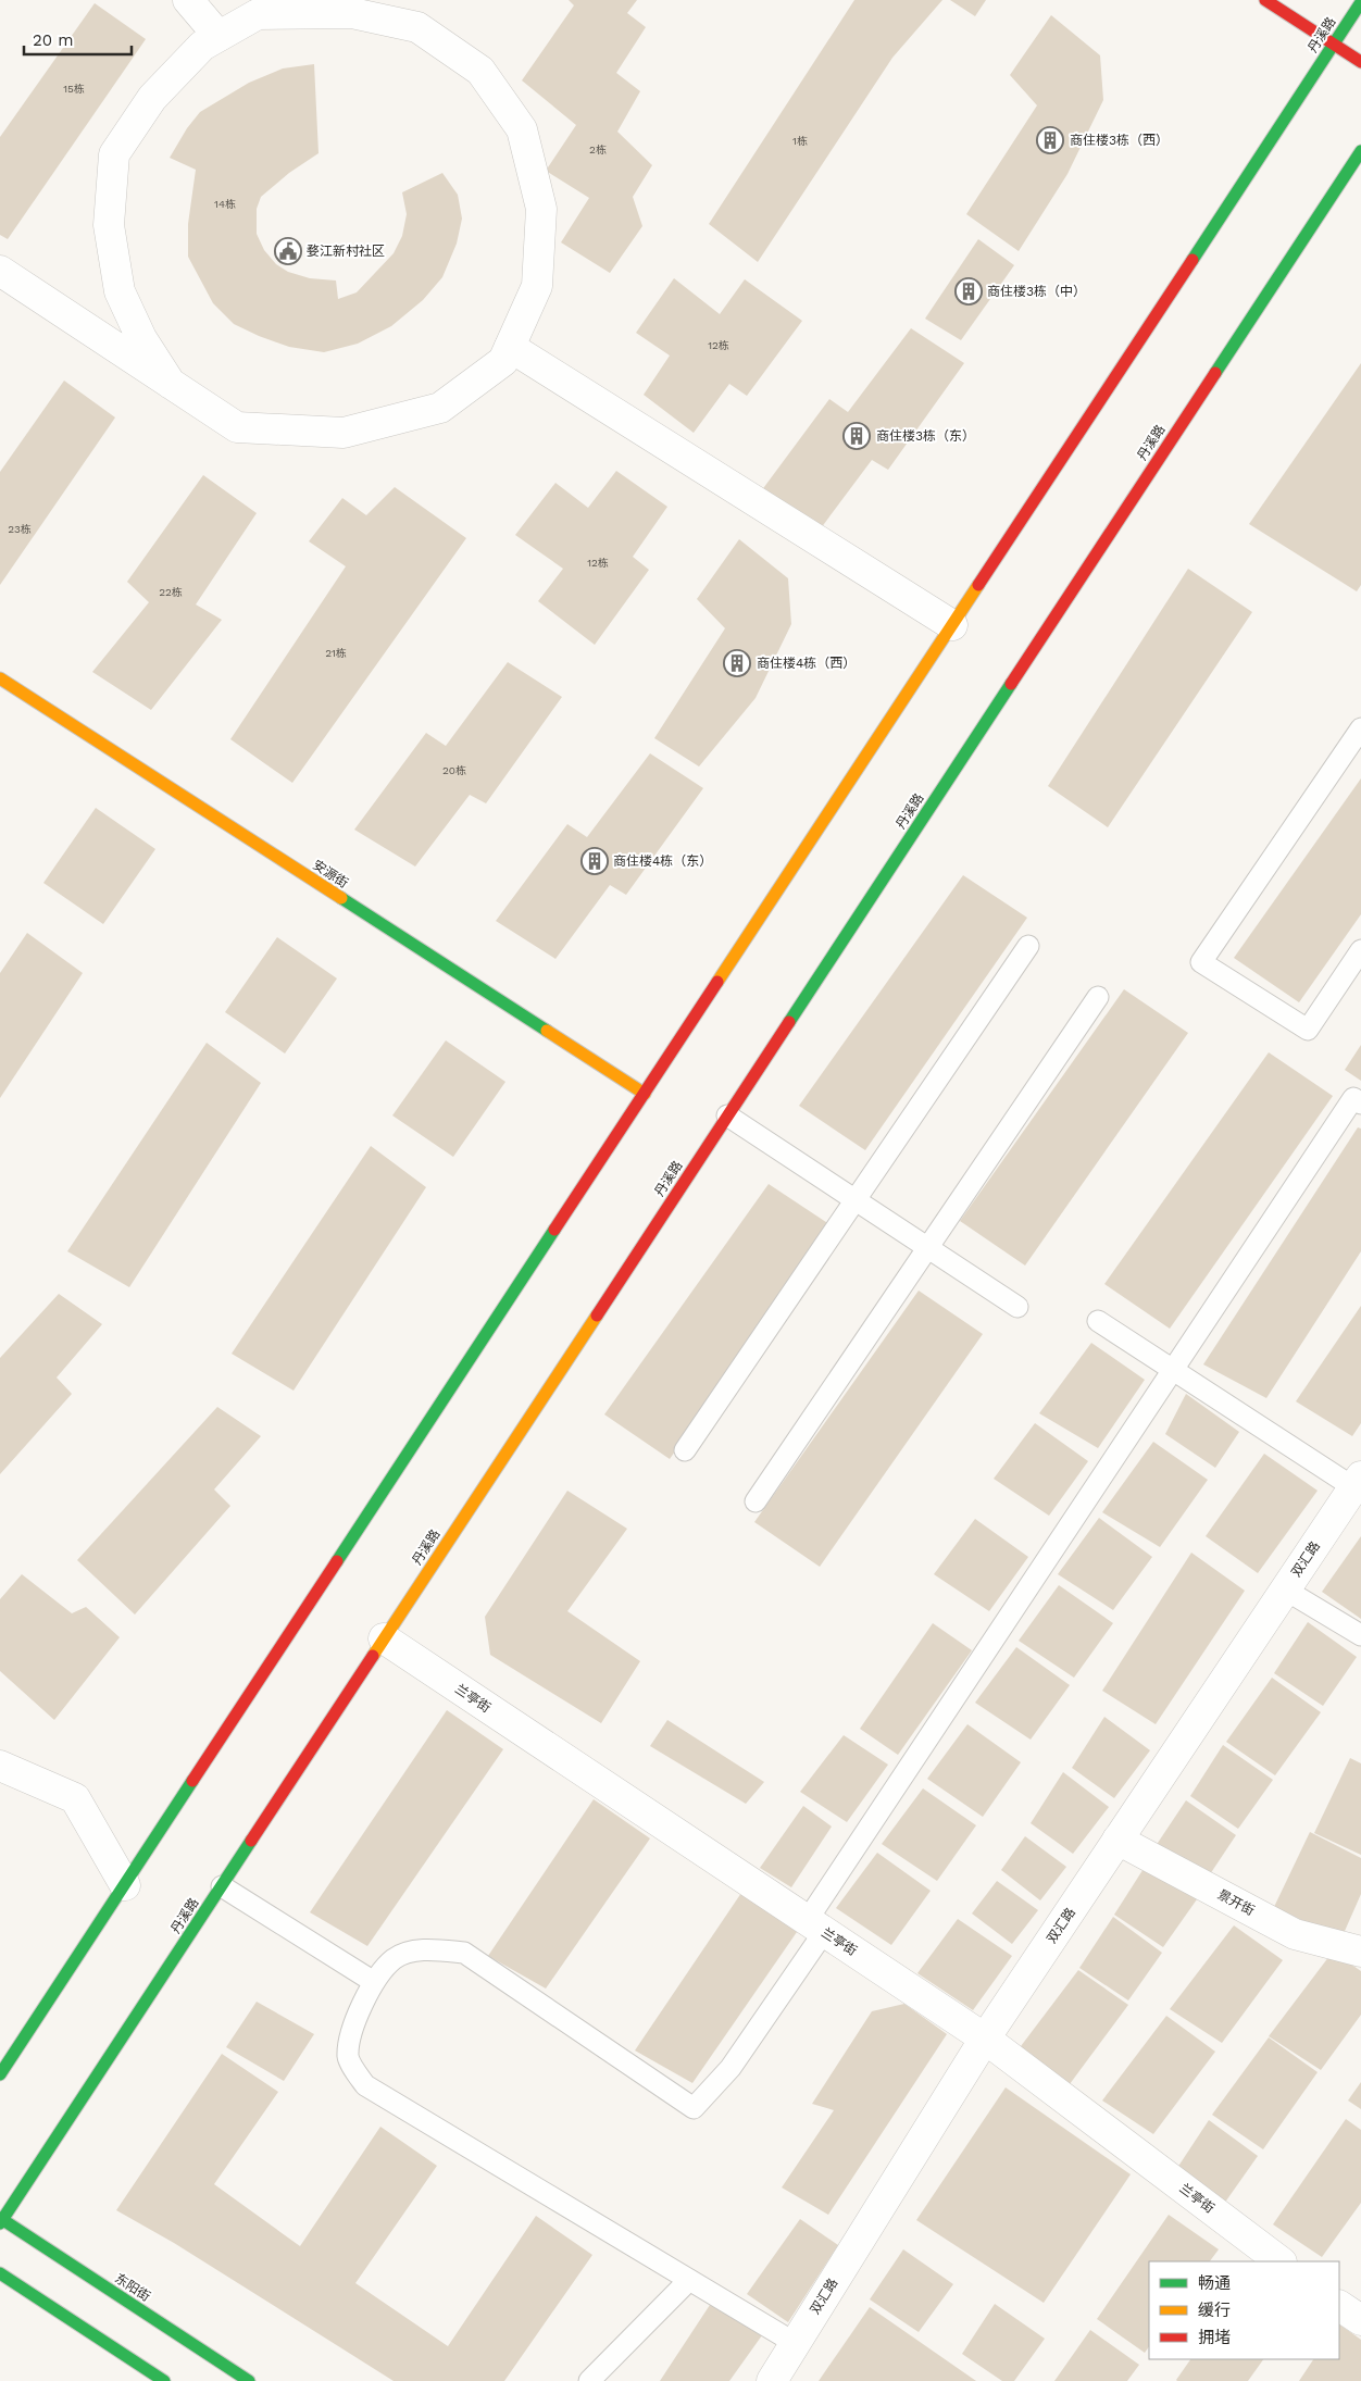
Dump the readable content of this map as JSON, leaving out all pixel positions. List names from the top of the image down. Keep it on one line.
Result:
{"streets":{"main road":["丹溪路","安源街","东阳街"],"street":["双汇路","兰亭街","景开街"]},"crossings":[["丹溪路","安源街"],["丹溪路","兰亭街"],["丹溪路","东阳街"],["双汇路","兰亭街"],["双汇路","景开街"]],"places":{"building":["商住楼3栋（西）","商住楼3栋（中）","商住楼3栋（东）","商住楼4栋（西）","商住楼4栋（东）"],"public building":["婺江新村社区"]},"house_numbers":["15栋","1栋","2栋","14栋","12栋","23栋","12栋","22栋","21栋","20栋"],"legend":["畅通","缓行","拥堵"],"scale_bar":"20 m"}
